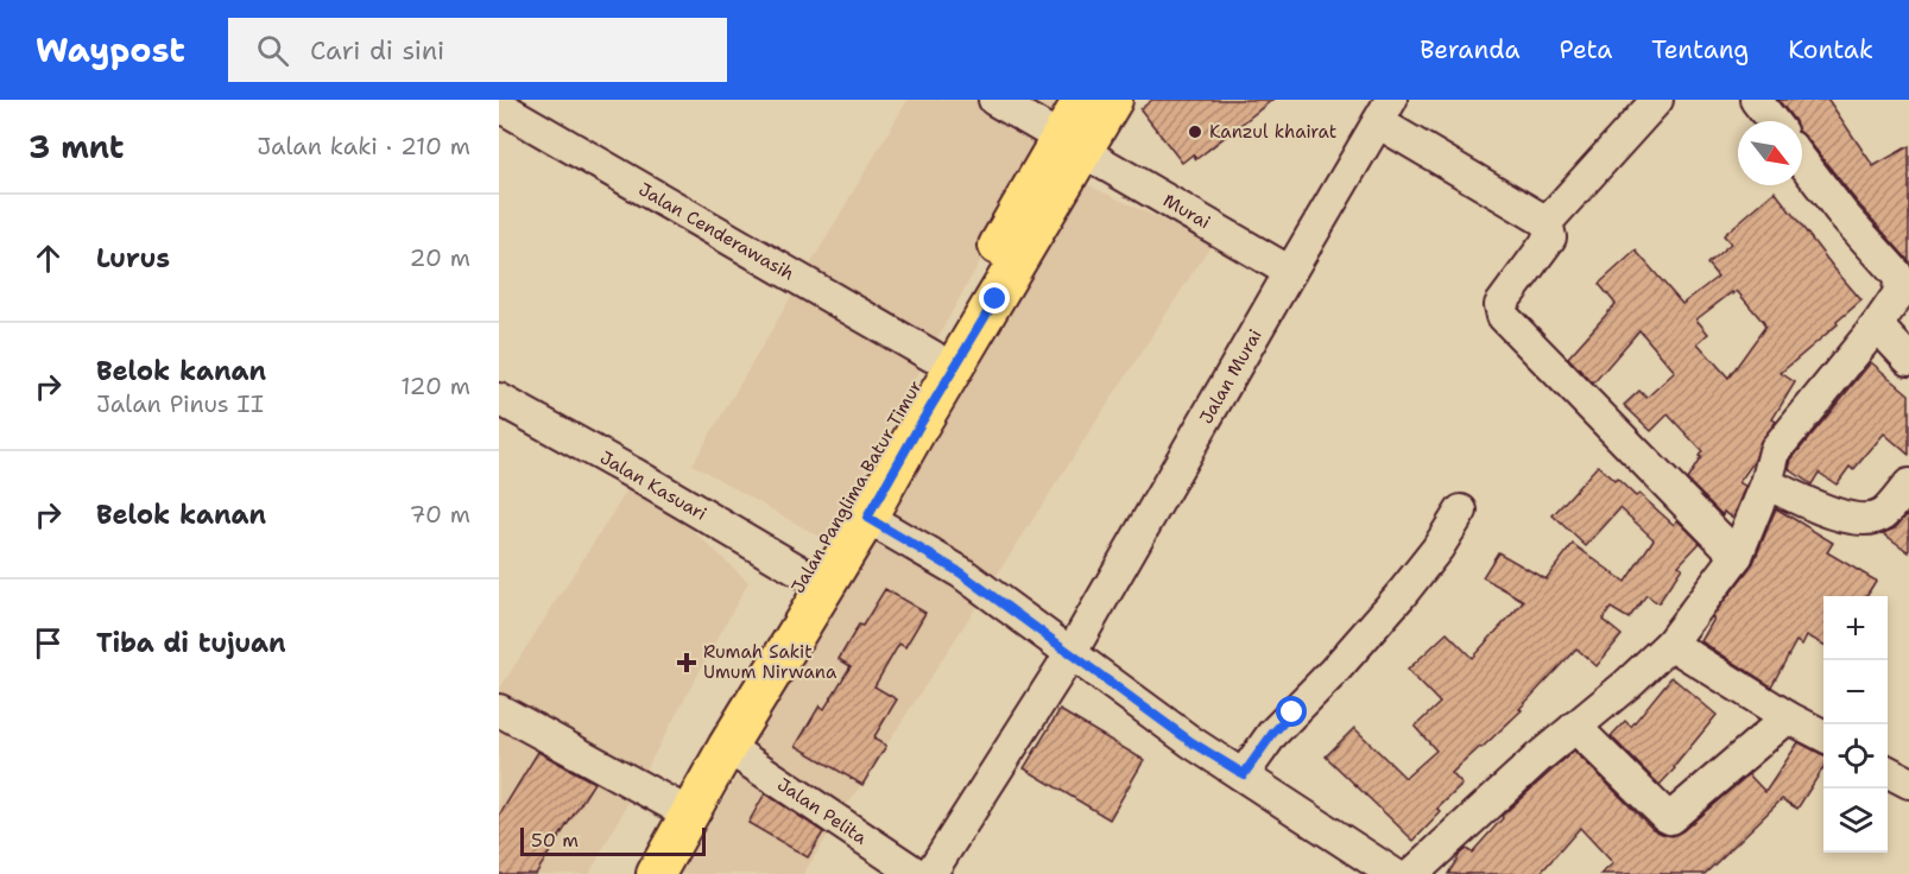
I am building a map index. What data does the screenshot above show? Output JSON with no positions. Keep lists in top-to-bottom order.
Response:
{
  "streets": {
    "main road": ["Jalan Panglima Batur Timur"],
    "street": [
      "Murai",
      "Jalan Cenderawasih",
      "Jalan Murai",
      "Jalan Kasuari",
      "Jalan Pelita"
    ]
  },
  "crossings": [
    ["Murai", "Jalan Murai"],
    ["Murai", "Jalan Panglima Batur Timur"],
    ["Jalan Cenderawasih", "Jalan Panglima Batur Timur"],
    ["Jalan Murai", "Jalan Pelita"],
    ["Jalan Kasuari", "Jalan Panglima Batur Timur"],
    ["Jalan Panglima Batur Timur", "Jalan Pelita"]
  ],
  "places": {
    "other": ["Kanzul khairat"],
    "health": ["Rumah Sakit Umum Nirwana"]
  },
  "scale_bar": "50 m",
  "north": "bottom right",
  "page": {
    "header": "Waypost",
    "search": "Cari di sini",
    "nav": [
      "Beranda",
      "Peta",
      "Tentang",
      "Kontak"
    ],
    "heading": ["3 mnt", "Jalan kaki · 210 m"],
    "list": [
      ["Lurus", "20 m"],
      ["Belok kanan", "Jalan Pinus II", "120 m"],
      ["Belok kanan", "70 m"],
      "Tiba di tujuan"
    ],
    "map_buttons": ["+", "−"],
    "scale": "50 m"
  }
}
